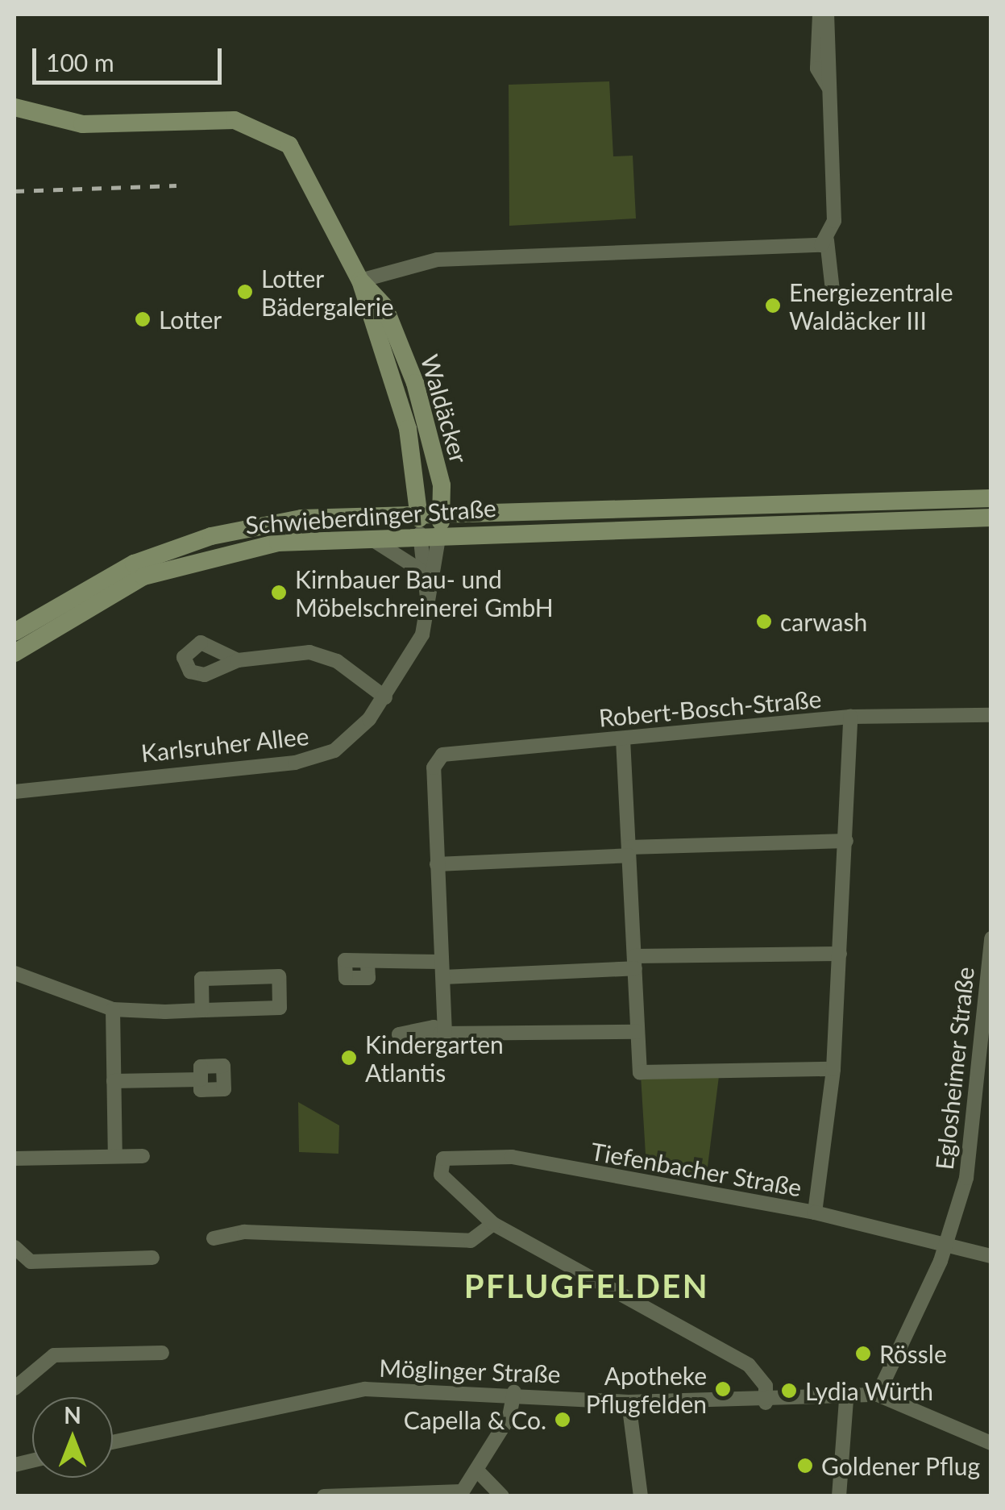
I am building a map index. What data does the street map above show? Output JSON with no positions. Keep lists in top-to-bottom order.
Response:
{
  "streets": {
    "main road": ["Waldäcker", "Schwieberdinger Straße"],
    "street": [
      "Robert-Bosch-Straße",
      "Karlsruher Allee",
      "Eglosheimer Straße",
      "Tiefenbacher Straße",
      "Möglinger Straße"
    ]
  },
  "crossings": [
    ["Waldäcker", "Schwieberdinger Straße"],
    ["Waldäcker", "Karlsruher Allee"],
    ["Eglosheimer Straße", "Tiefenbacher Straße"]
  ],
  "districts": ["PFLUGFELDEN"],
  "places": [
    "Lotter Bädergalerie",
    "Energiezentrale Waldäcker III",
    "Lotter",
    "Kirnbauer Bau- und Möbelschreinerei GmbH",
    "carwash",
    "Kindergarten Atlantis",
    "Rössle",
    "Apotheke Pflugfelden",
    "Lydia Würth",
    "Capella & Co.",
    "Goldener Pflug"
  ],
  "scale_bar": "100 m",
  "north": "top"
}
